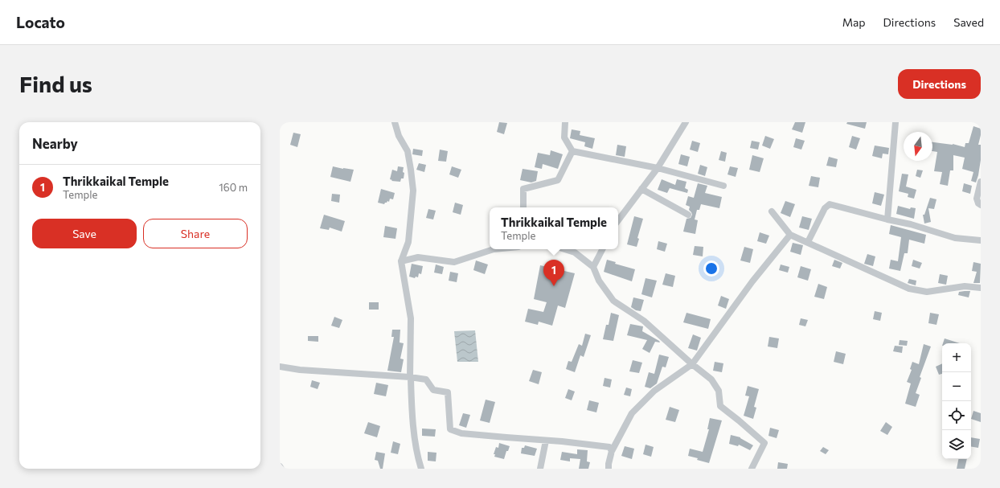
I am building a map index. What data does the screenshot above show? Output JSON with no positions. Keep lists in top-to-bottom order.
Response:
{
  "north": "bottom",
  "page": {
    "header": "Locato",
    "nav": ["Map", "Directions", "Saved"],
    "buttons": [
      "Directions",
      ["Save", "Share"]
    ],
    "title": "Find us",
    "heading": "Nearby",
    "list": [
      {
        "mark": "1",
        "name": "Thrikkaikal Temple",
        "note": "Temple",
        "value": "160 m"
      }
    ],
    "popup": ["Thrikkaikal Temple", "Temple"],
    "pins": "1",
    "map_buttons": ["+", "−"]
  }
}
